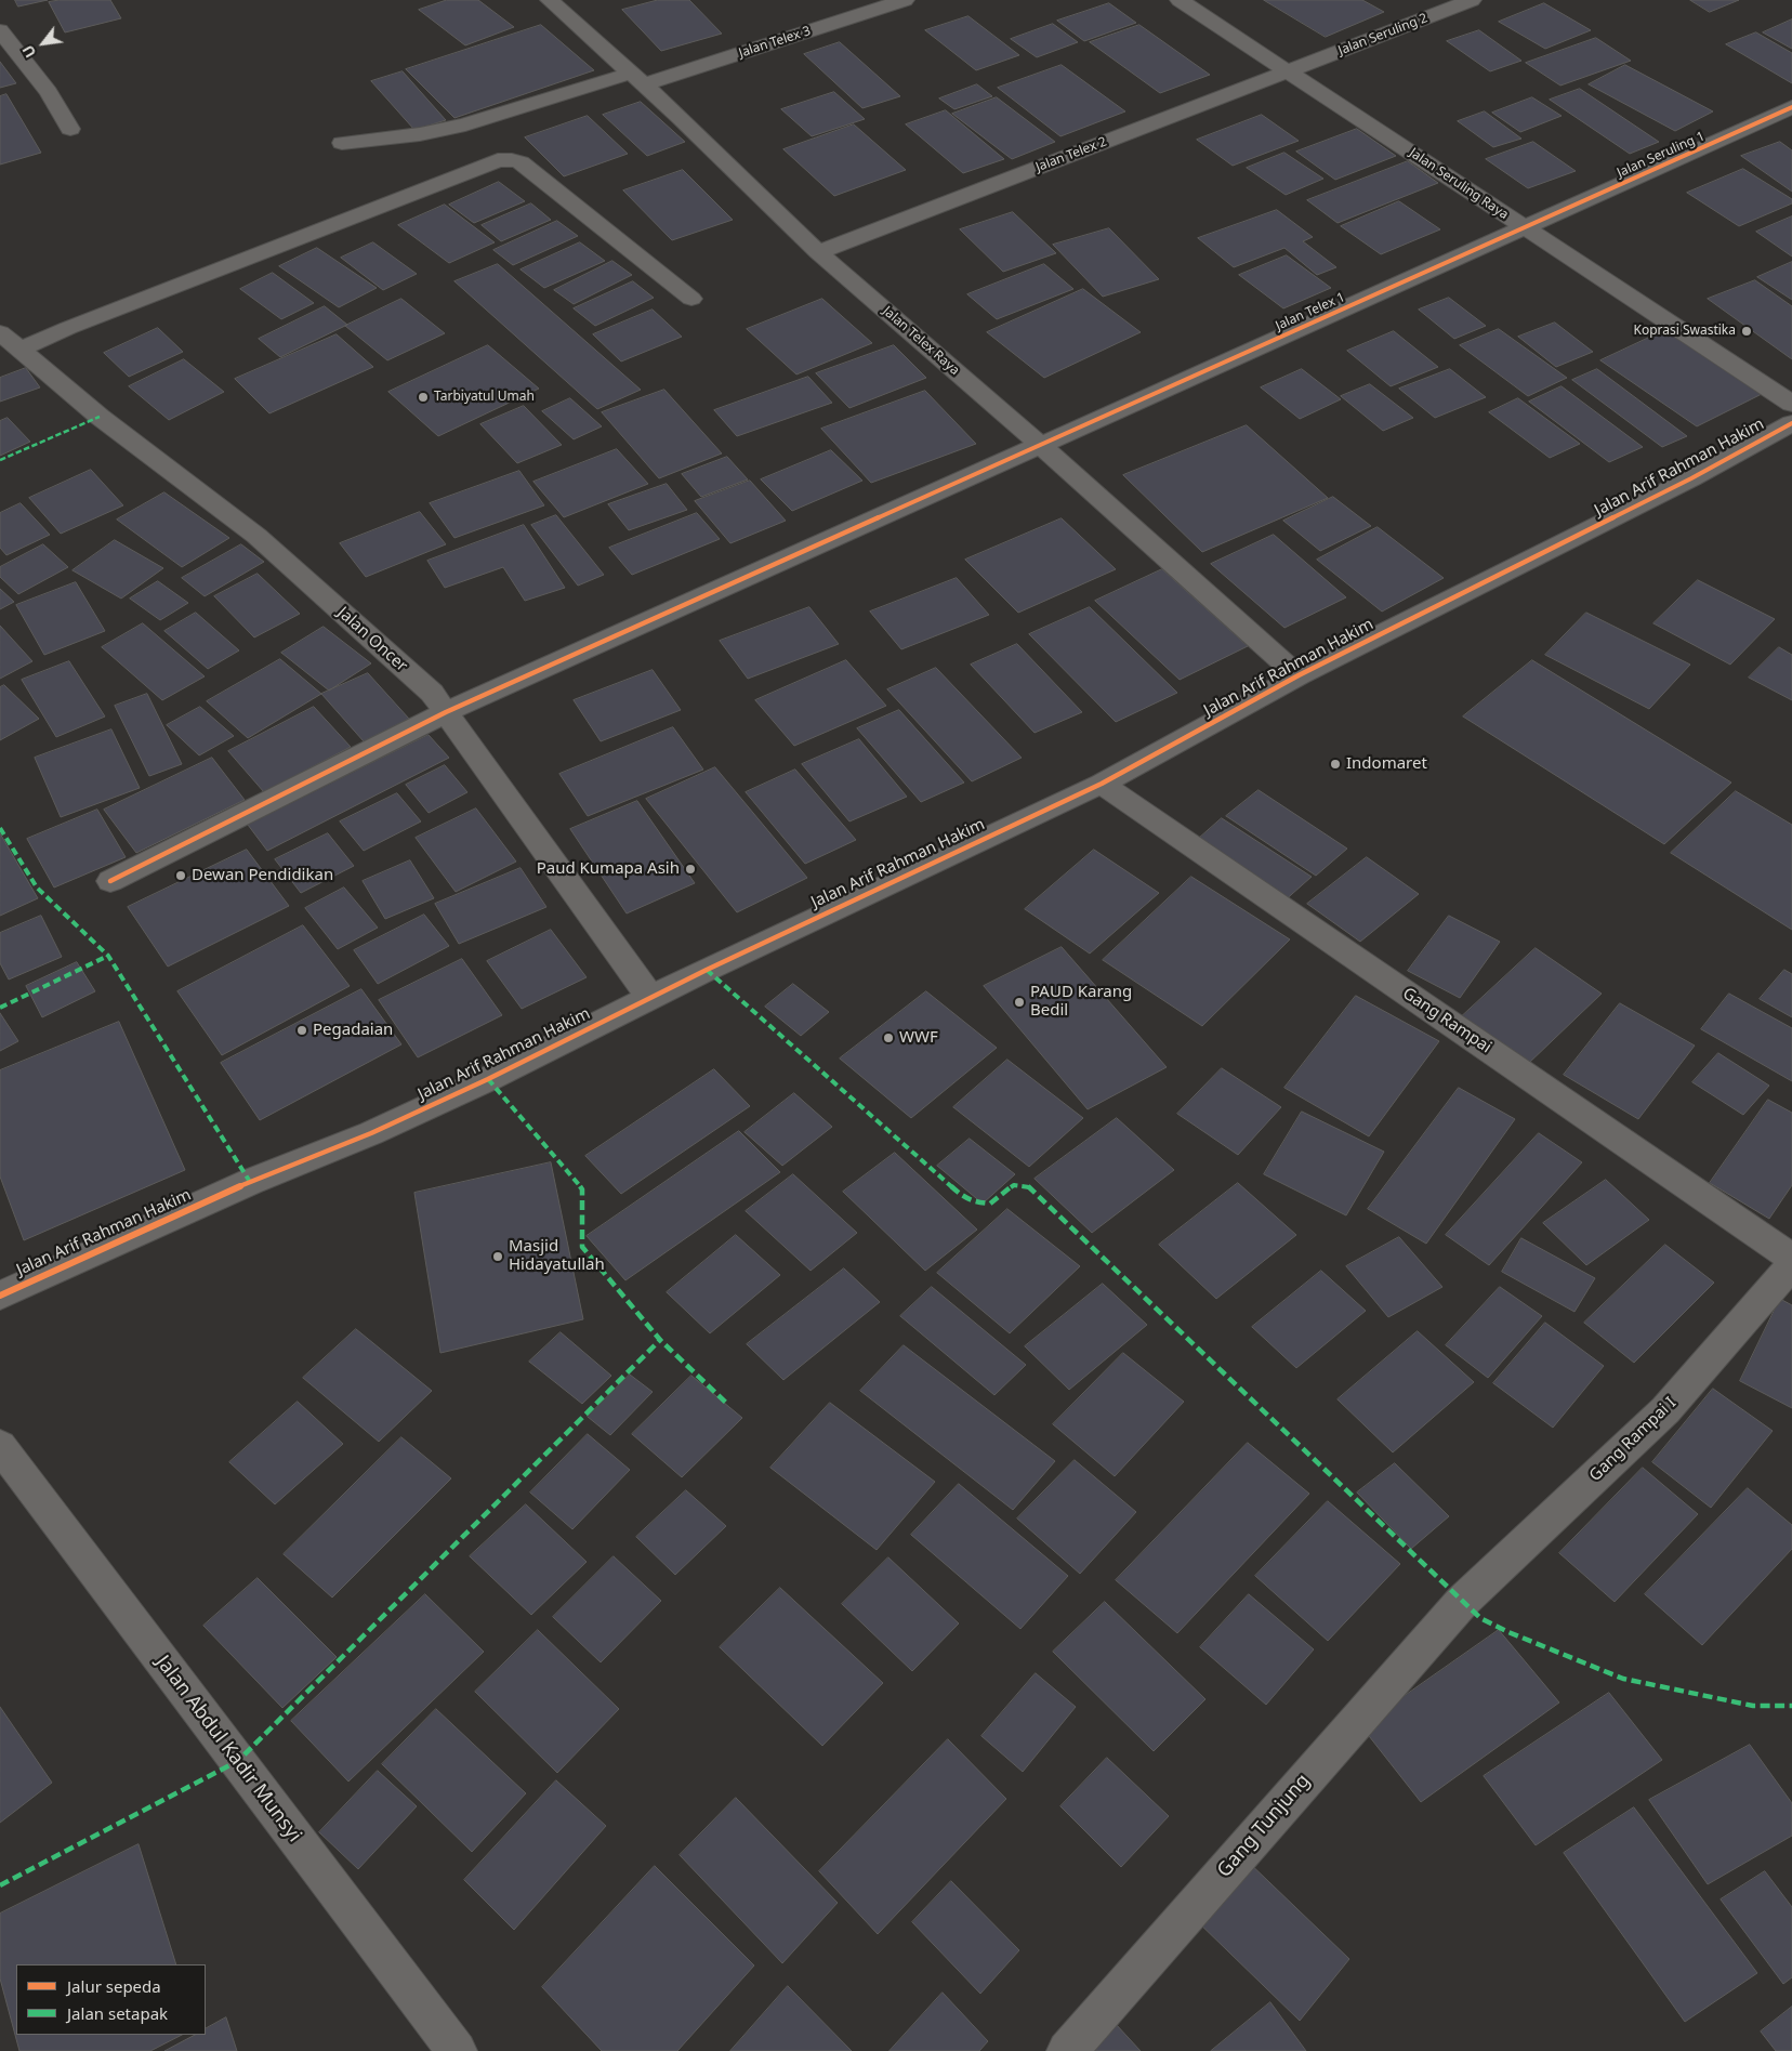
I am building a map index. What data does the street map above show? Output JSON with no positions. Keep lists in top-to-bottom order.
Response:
{
  "streets": {
    "street": [
      "Jalan Seruling 2",
      "Jalan Telex 3",
      "Jalan Telex 2",
      "Jalan Seruling 1",
      "Jalan Seruling Raya",
      "Jalan Telex 1",
      "Jalan Telex Raya",
      "Jalan Arif Rahman Hakim",
      "Jalan Oncer",
      "Gang Rampai",
      "Gang Rampai I",
      "Jalan Abdul Kadir Munsyi",
      "Gang Tunjung"
    ]
  },
  "crossings": [
    ["Jalan Seruling 2", "Jalan Telex 2"],
    ["Jalan Telex 3", "Jalan Telex Raya"],
    ["Jalan Telex 2", "Jalan Seruling Raya"],
    ["Jalan Telex 2", "Jalan Telex Raya"],
    ["Jalan Seruling 1", "Jalan Seruling Raya"],
    ["Jalan Seruling 1", "Jalan Telex 1"],
    ["Jalan Seruling Raya", "Jalan Telex 1"],
    ["Jalan Telex 1", "Jalan Telex Raya"],
    ["Jalan Telex 1", "Jalan Oncer"],
    ["Jalan Telex Raya", "Jalan Arif Rahman Hakim"],
    ["Jalan Arif Rahman Hakim", "Jalan Oncer"],
    ["Jalan Arif Rahman Hakim", "Gang Rampai"],
    ["Gang Rampai I", "Gang Tunjung"]
  ],
  "places": [
    "Koprasi Swastika",
    "Tarbiyatul Umah",
    "Indomaret",
    "Paud Kumapa Asih",
    "Dewan Pendidikan",
    "PAUD Karang Bedil",
    "Pegadaian",
    "WWF",
    "Masjid Hidayatullah"
  ],
  "legend": ["Jalur sepeda", "Jalan setapak"],
  "north": "bottom left"
}
